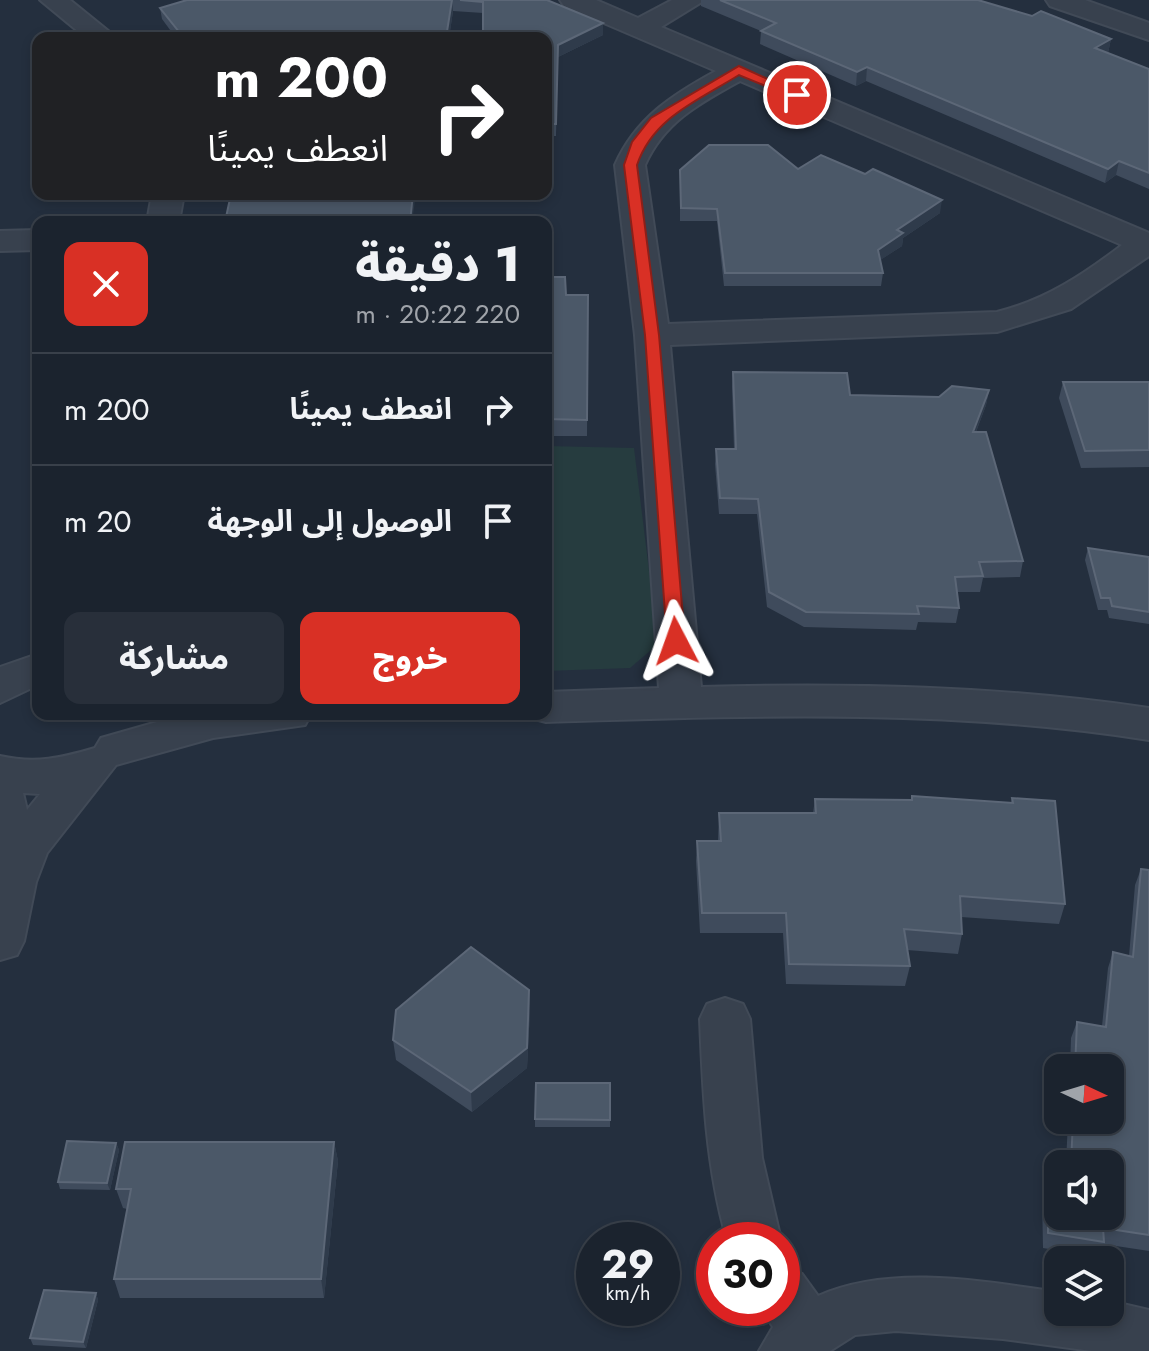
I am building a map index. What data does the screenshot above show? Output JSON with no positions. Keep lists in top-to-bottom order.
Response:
{
  "north": "right",
  "page": {
    "turn": ["200 m", "انعطف يمينًا"],
    "heading": ["1 دقيقة", "220 m · 20:22"],
    "list": [
      {
        "name": "انعطف يمينًا",
        "value": "200 m"
      },
      {
        "name": "الوصول إلى الوجهة",
        "value": "20 m"
      }
    ],
    "buttons": ["خروج", "مشاركة"],
    "speed": "29 km/h",
    "limit": "30"
  }
}
